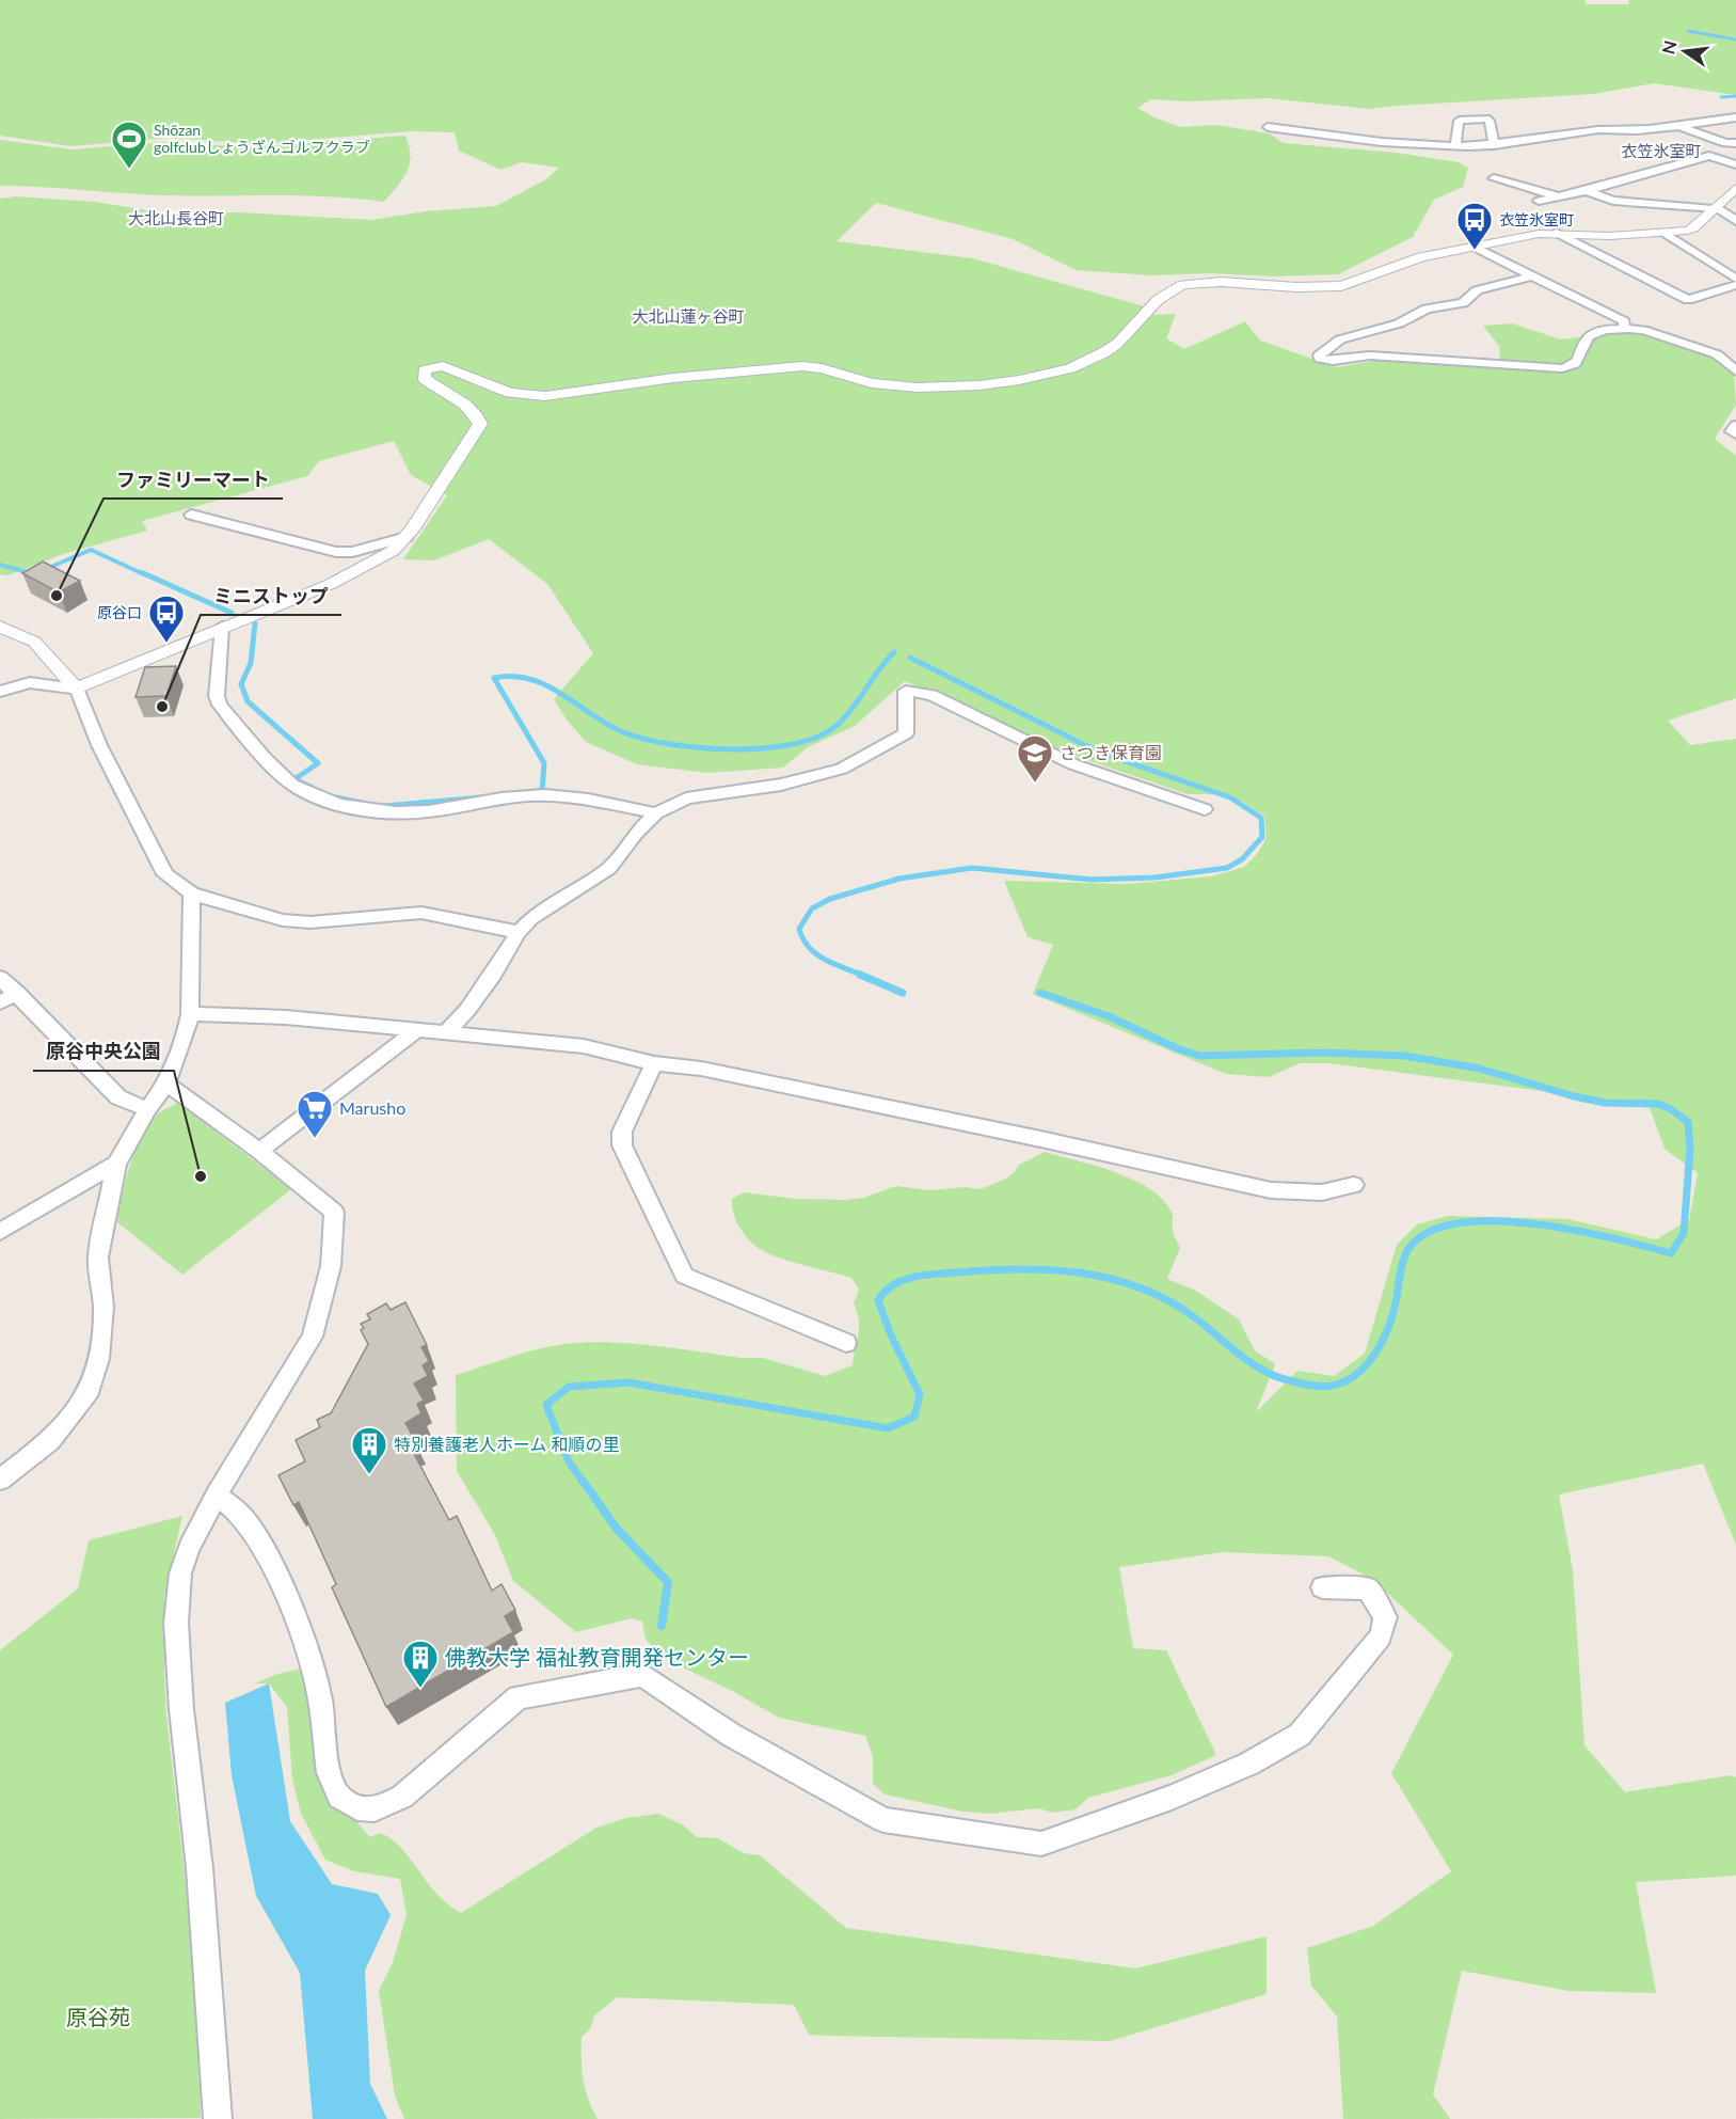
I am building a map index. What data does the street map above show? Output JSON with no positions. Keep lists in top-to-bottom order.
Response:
{
  "districts": ["衣笠氷室町", "大北山長谷町", "大北山蓮ヶ谷町"],
  "parks": ["原谷苑"],
  "places": {
    "sports": ["Shõzan golfclubしょうざんゴルフクラブ"],
    "bus stop": ["衣笠氷室町", "原谷口"],
    "other": ["ファミリーマート", "ミニストップ", "原谷中央公園"],
    "school or university": ["さつき保育園"],
    "supermarket": ["Marusho"],
    "building": ["特別養護老人ホーム 和順の里", "佛教大学 福祉教育開発センター"]
  },
  "north": "left"
}
